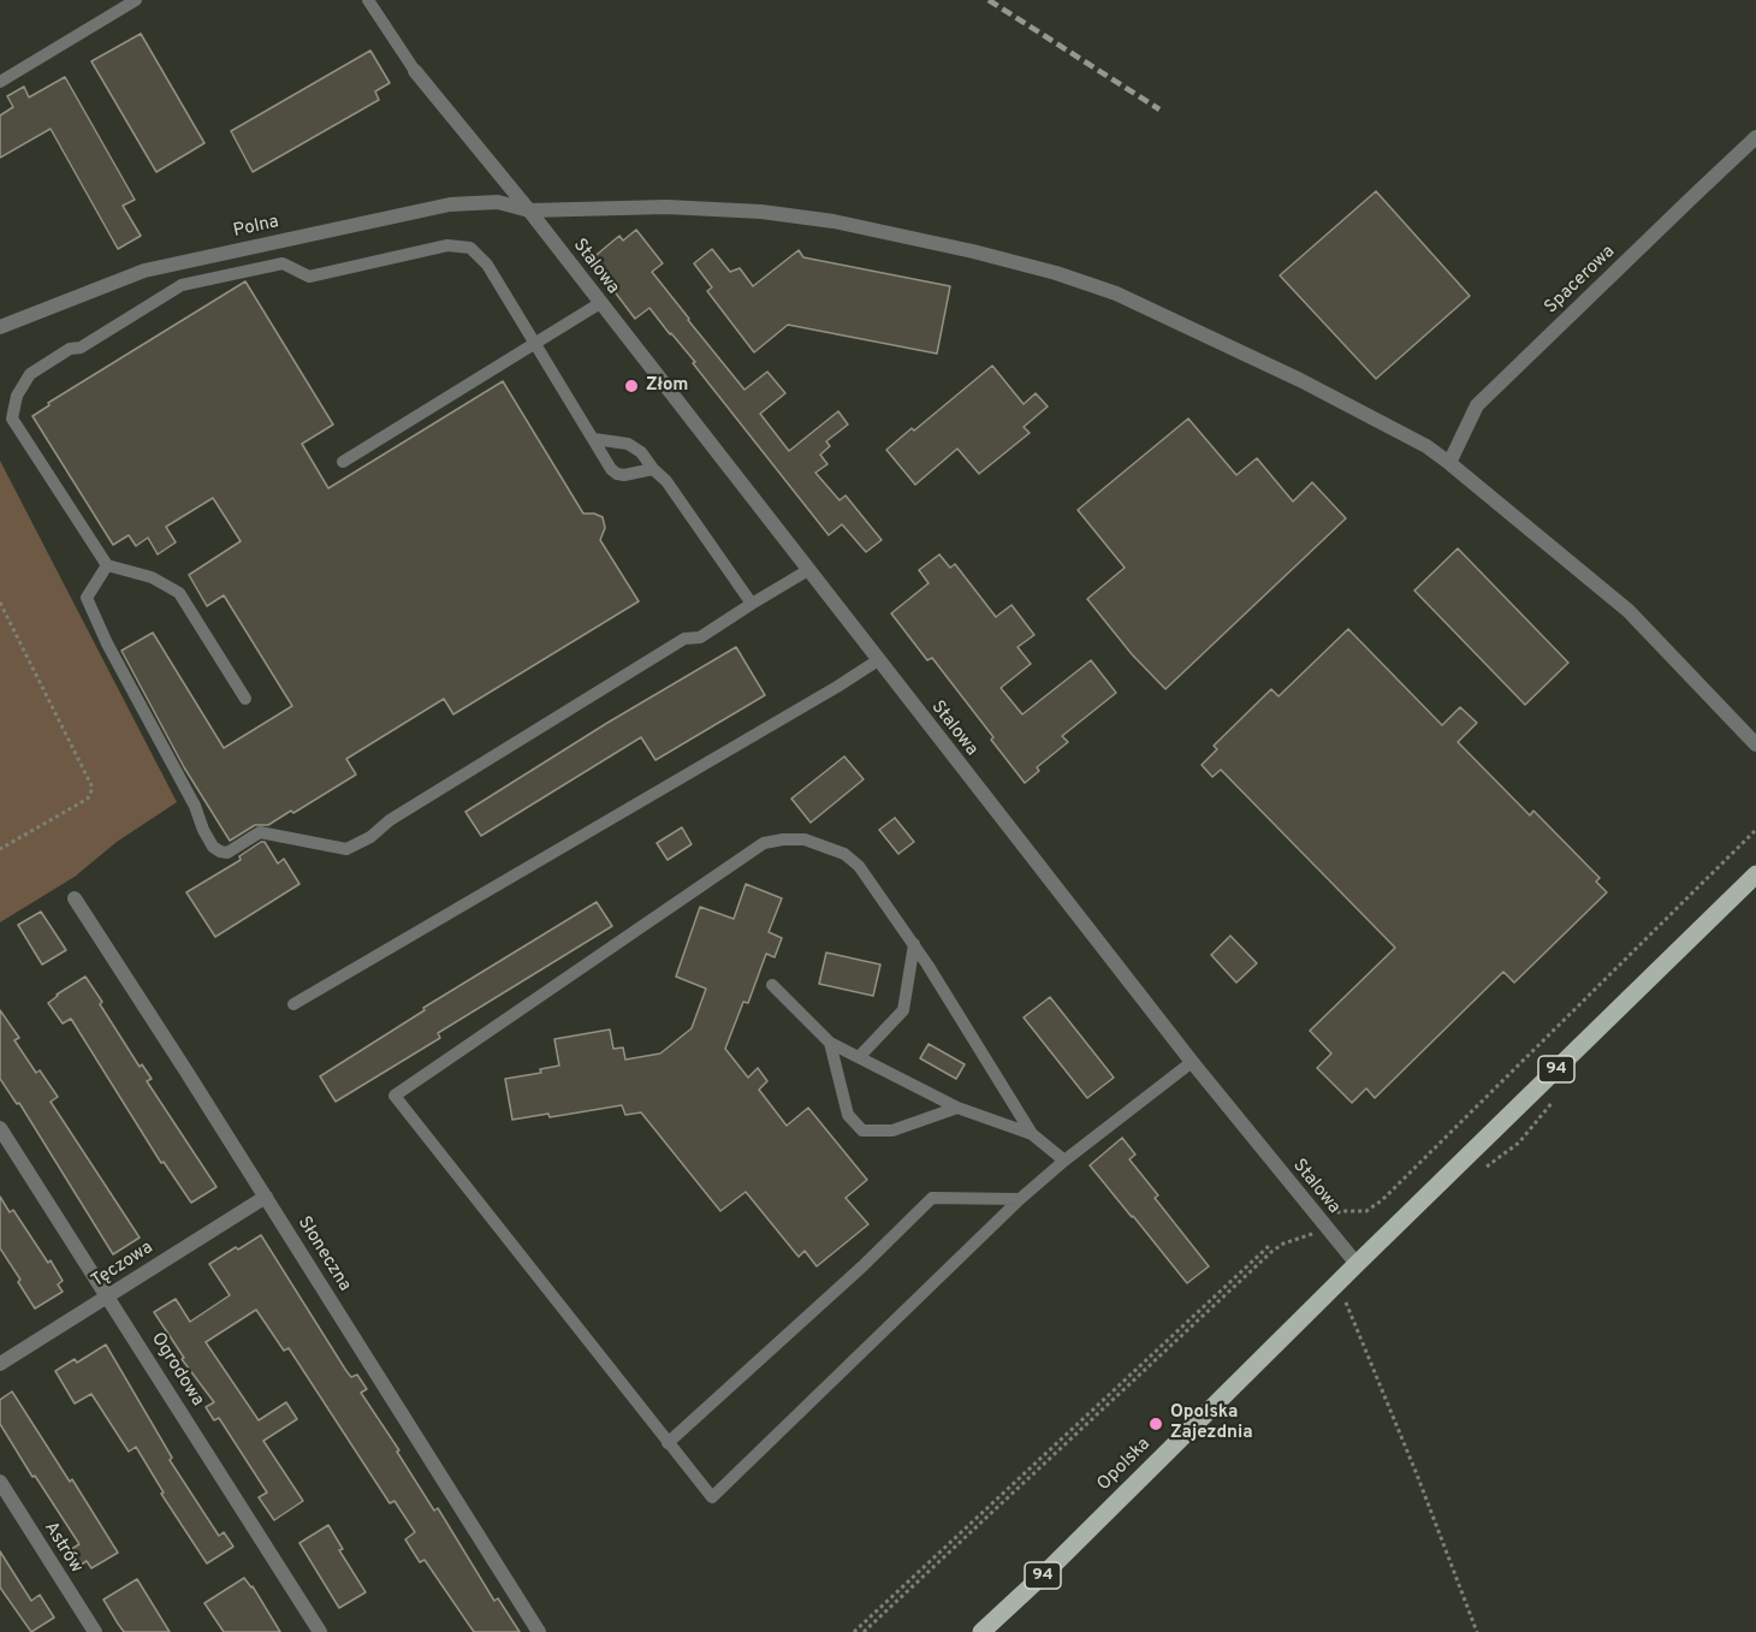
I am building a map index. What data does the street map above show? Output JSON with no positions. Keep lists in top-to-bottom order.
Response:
{
  "streets": {
    "main road": ["94", "Opolska"],
    "street": [
      "Polna",
      "Stalowa",
      "Spacerowa",
      "Słoneczna",
      "Tęczowa",
      "Ogrodowa",
      "Astrów"
    ]
  },
  "crossings": [
    ["Polna", "Stalowa"],
    ["Polna", "Spacerowa"],
    ["Stalowa", "94"],
    ["Stalowa", "Opolska"],
    ["94", "Opolska"],
    ["Słoneczna", "Tęczowa"],
    ["Tęczowa", "Ogrodowa"]
  ],
  "places": ["Złom", "Opolska Zajezdnia"]
}
